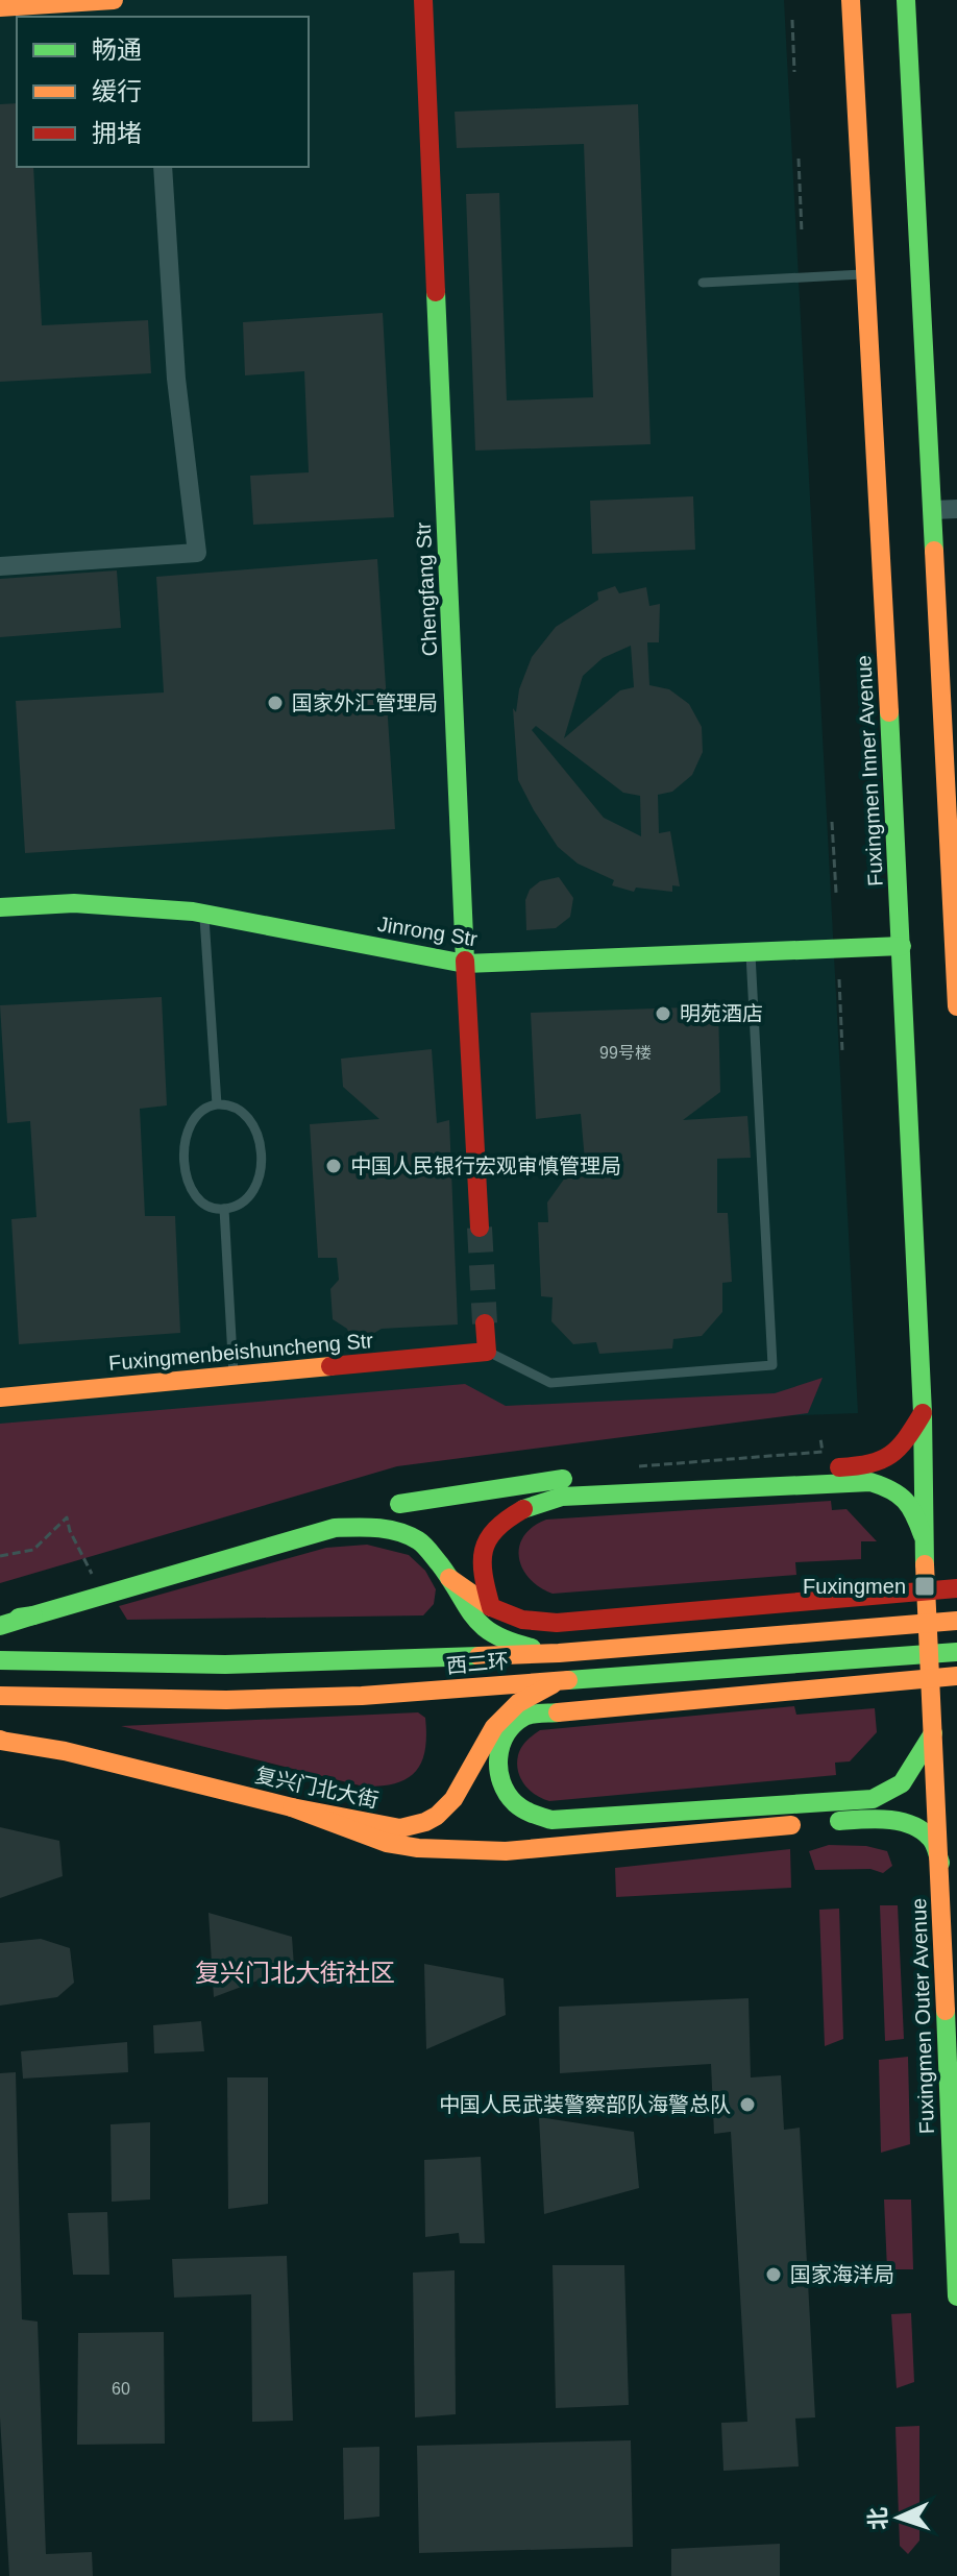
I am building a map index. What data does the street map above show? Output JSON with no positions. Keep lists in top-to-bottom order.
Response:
{
  "streets": {
    "main road": [
      "Chengfang Str",
      "Fuxingmen Inner Avenue",
      "Jinrong Str",
      "Fuxingmenbeishuncheng Str",
      "西二环",
      "复兴门北大街",
      "Fuxingmen Outer Avenue"
    ]
  },
  "crossings": [
    ["Chengfang Str", "Jinrong Str"],
    ["Fuxingmen Inner Avenue", "Jinrong Str"],
    ["Fuxingmen Inner Avenue", "Fuxingmen Outer Avenue"],
    ["西二环", "复兴门北大街"]
  ],
  "districts": ["复兴门北大街社区"],
  "places": {
    "other": [
      "国家外汇管理局",
      "明苑酒店",
      "中国人民银行宏观审慎管理局",
      "中国人民武装警察部队海警总队",
      "国家海洋局"
    ],
    "transit": ["Fuxingmen"]
  },
  "house_numbers": ["99号楼", "60"],
  "legend": ["畅通", "缓行", "拥堵"],
  "north": "left"
}
